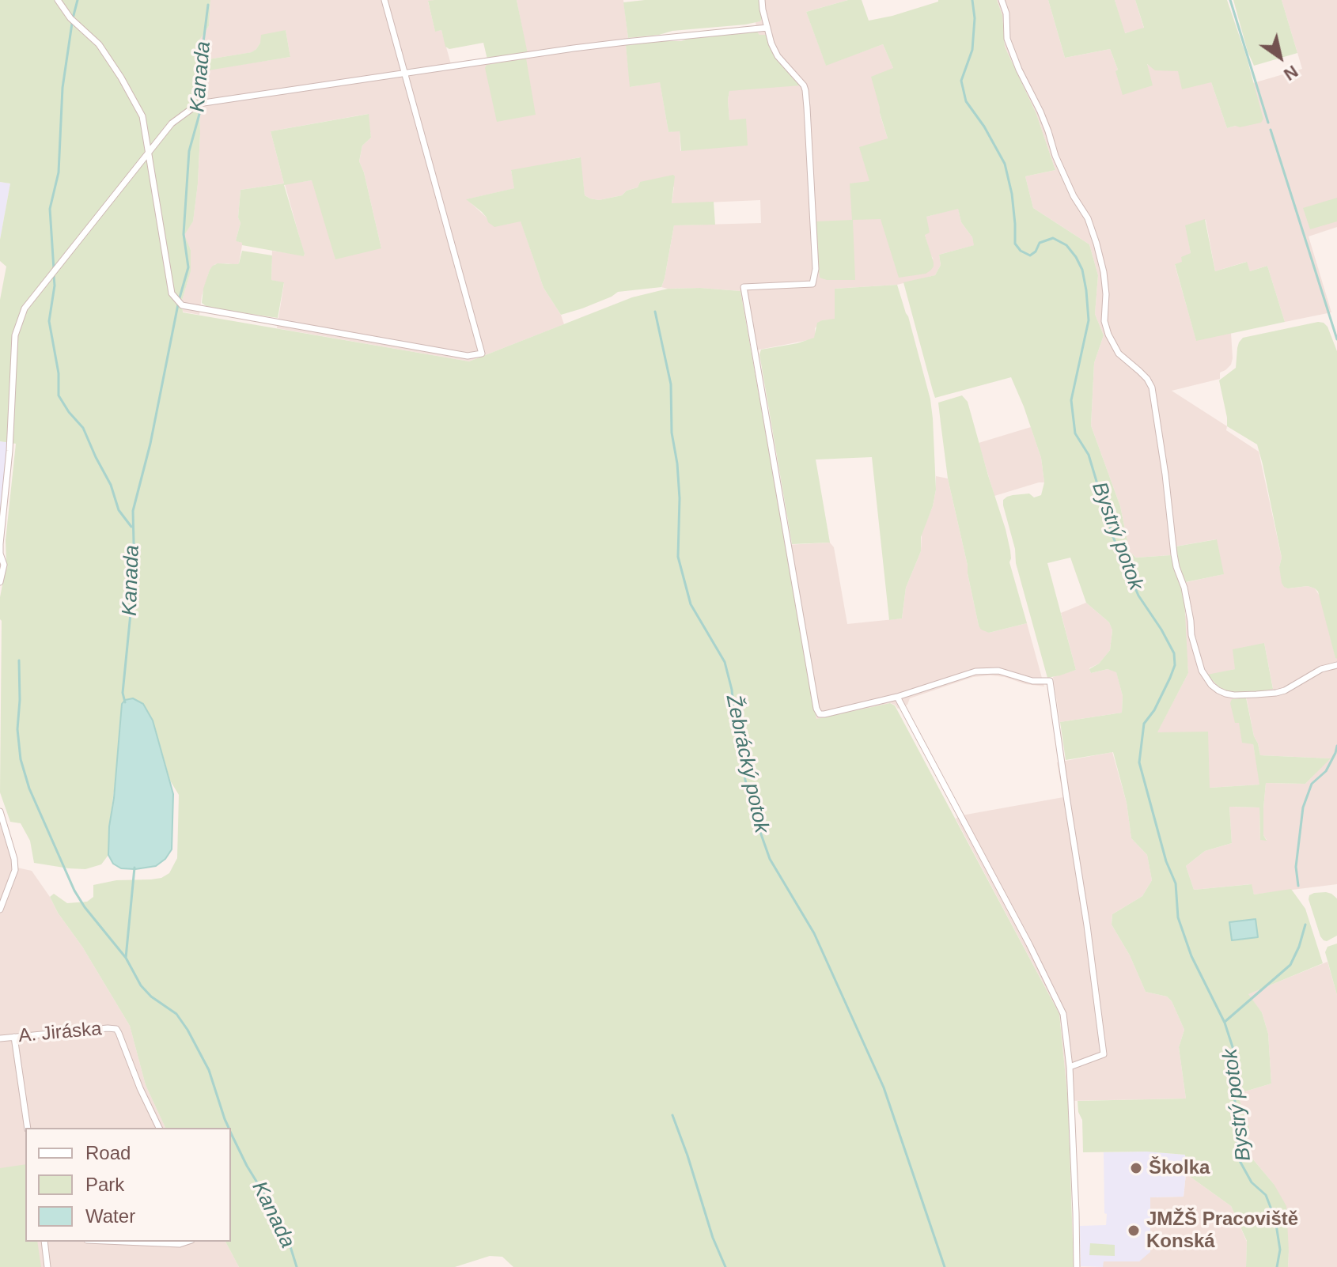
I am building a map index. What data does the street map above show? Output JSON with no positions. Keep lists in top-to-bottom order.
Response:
{
  "streets": {
    "street": ["A. Jiráska"]
  },
  "water": ["Kanada", "Bystrý potok", "Žebrácký potok"],
  "places": ["Školka", "JMŽŠ Pracoviště Konská"],
  "legend": ["Road", "Park", "Water"],
  "north": "bottom right"
}
